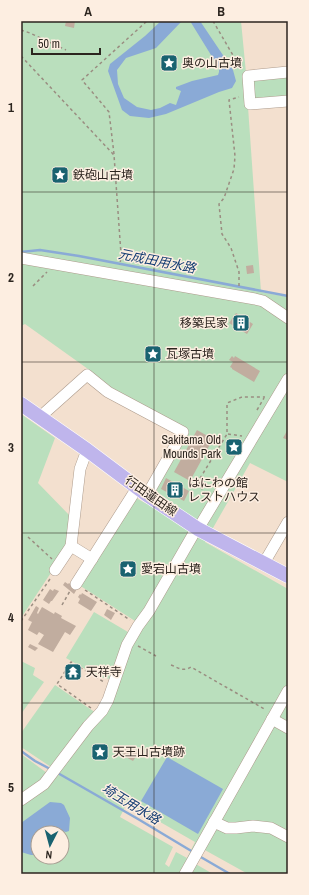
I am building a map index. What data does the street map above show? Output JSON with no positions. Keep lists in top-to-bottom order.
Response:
{
  "streets": {
    "main road": ["行田蓮田線"]
  },
  "water": ["元成田用水路", "埼玉用水路"],
  "places": {
    "place": [
      "奥の山古墳",
      "鉄砲山古墳",
      "瓦塚古墳",
      "Sakitama Old Mounds Park",
      "愛宕山古墳",
      "天王山古墳跡"
    ],
    "building": ["移築民家", "はにわの館 レストハウス"],
    "temple": ["天祥寺"]
  },
  "scale_bar": "50 m",
  "north": "bottom",
  "grid": {
    "columns": ["A", "B"],
    "rows": [
      "1",
      "2",
      "3",
      "4",
      "5"
    ]
  }
}
